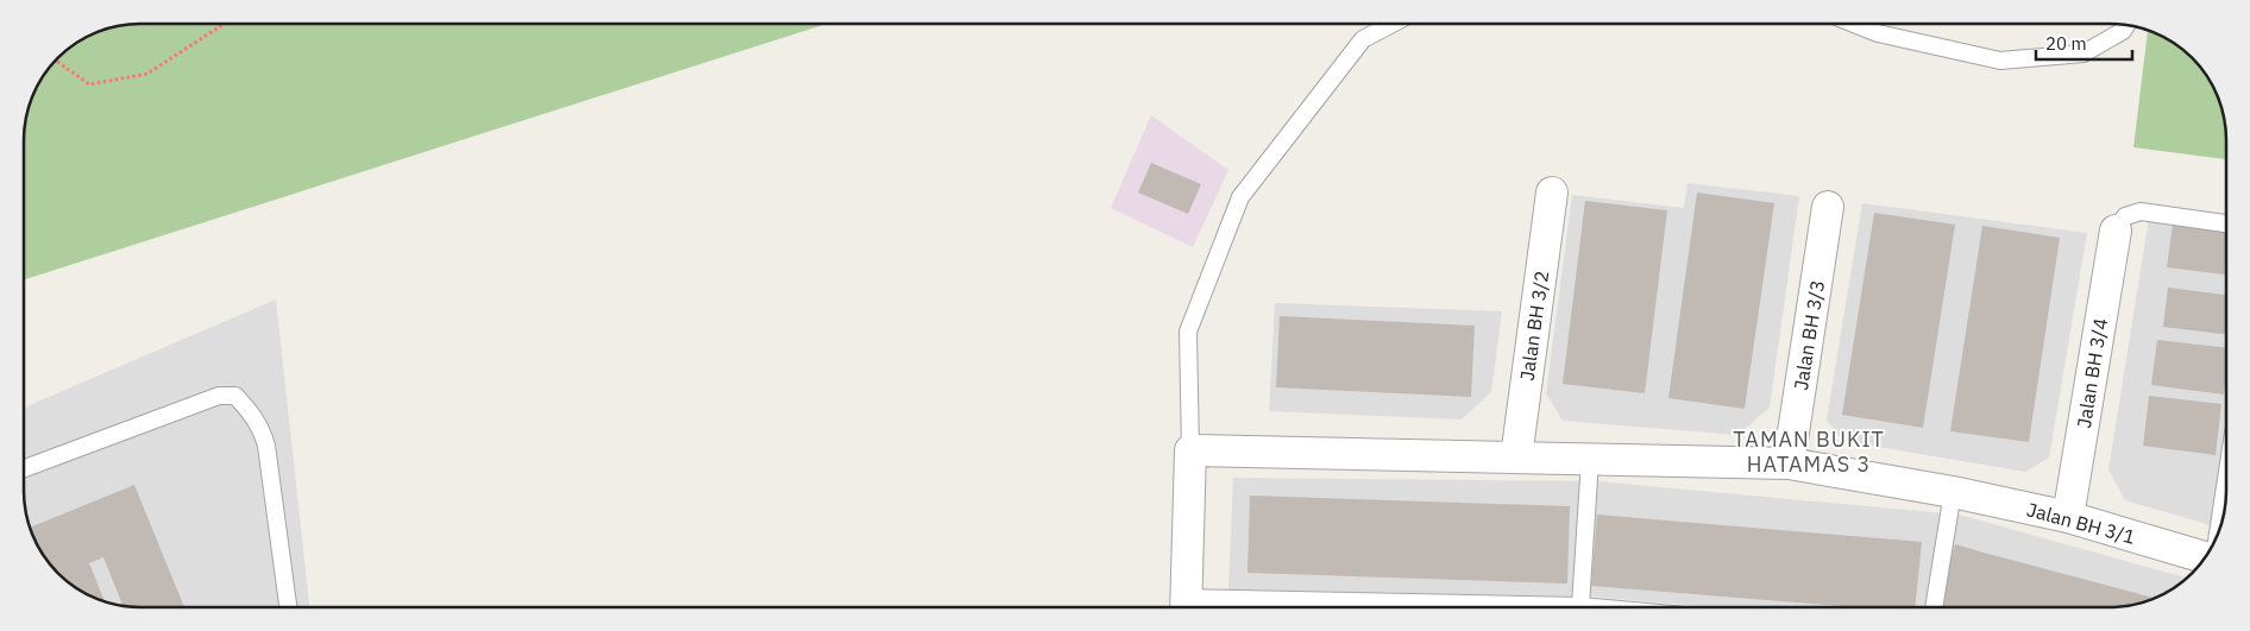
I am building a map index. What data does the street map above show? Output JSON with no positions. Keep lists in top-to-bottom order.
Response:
{
  "streets": {
    "street": [
      "Jalan BH 3/2",
      "Jalan BH 3/3",
      "Jalan BH 3/4",
      "Jalan BH 3/1"
    ]
  },
  "crossings": [
    ["Jalan BH 3/2", "Jalan BH 3/1"],
    ["Jalan BH 3/3", "Jalan BH 3/1"],
    ["Jalan BH 3/4", "Jalan BH 3/1"]
  ],
  "districts": ["TAMAN BUKIT HATAMAS 3"],
  "scale_bar": "20 m"
}
